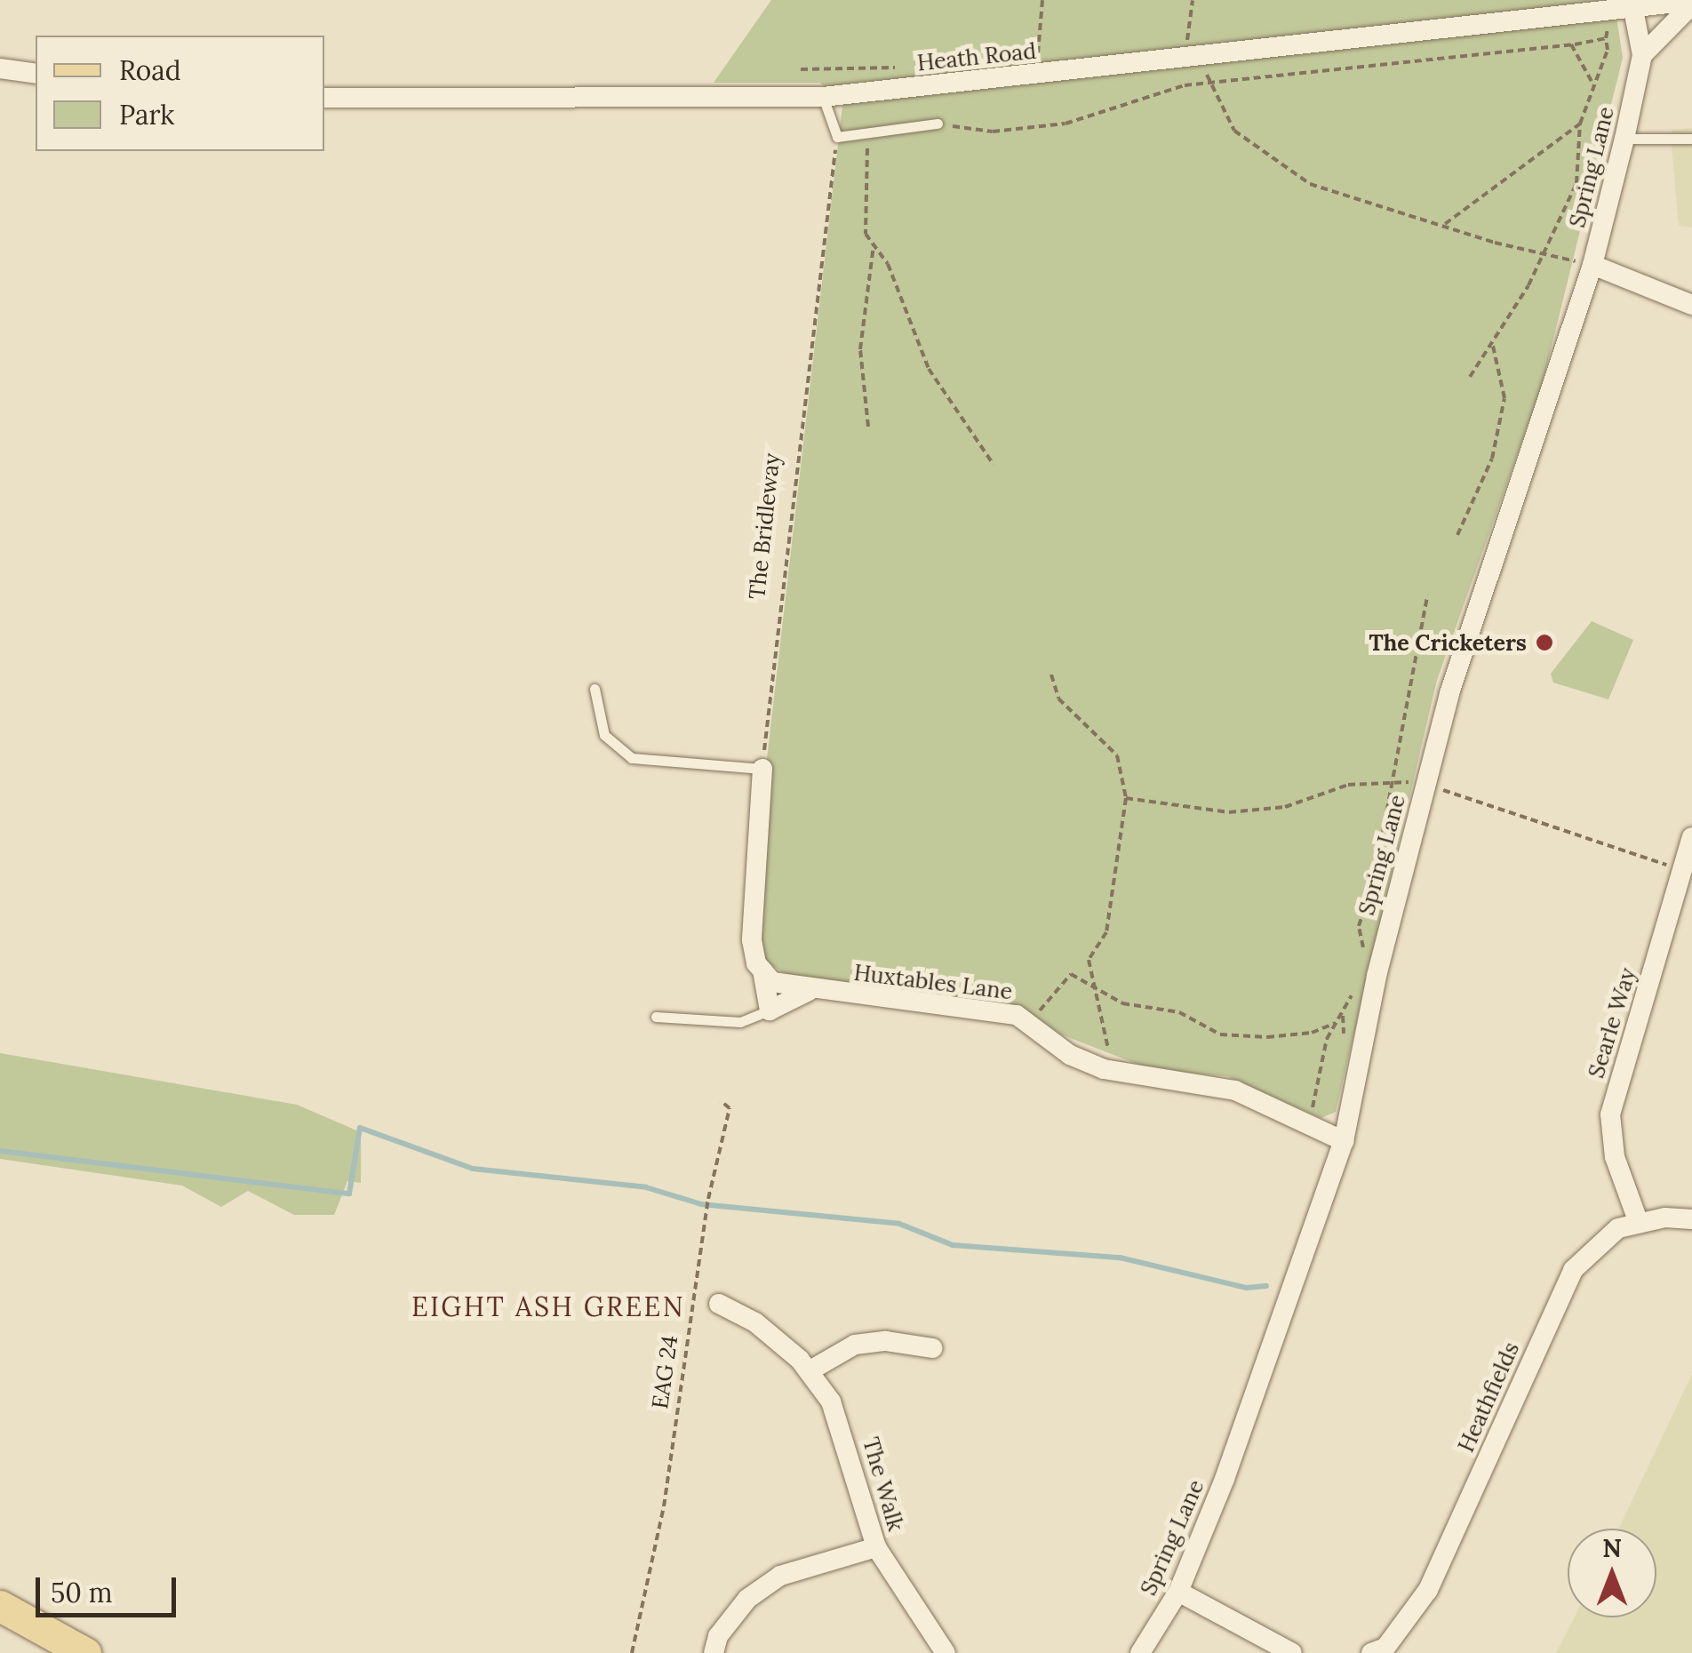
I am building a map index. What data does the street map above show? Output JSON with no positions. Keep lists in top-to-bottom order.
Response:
{
  "streets": {
    "street": [
      "Heath Road",
      "Spring Lane",
      "Huxtables Lane",
      "Searle Way",
      "Heathfields",
      "The Walk"
    ],
    "path": ["The Bridleway", "EAG 24"]
  },
  "crossings": [
    ["Heath Road", "Spring Lane"],
    ["Spring Lane", "Huxtables Lane"],
    ["Searle Way", "Heathfields"]
  ],
  "districts": ["EIGHT ASH GREEN"],
  "places": ["The Cricketers"],
  "legend": ["Road", "Park"],
  "scale_bar": "50 m",
  "north": "top"
}
